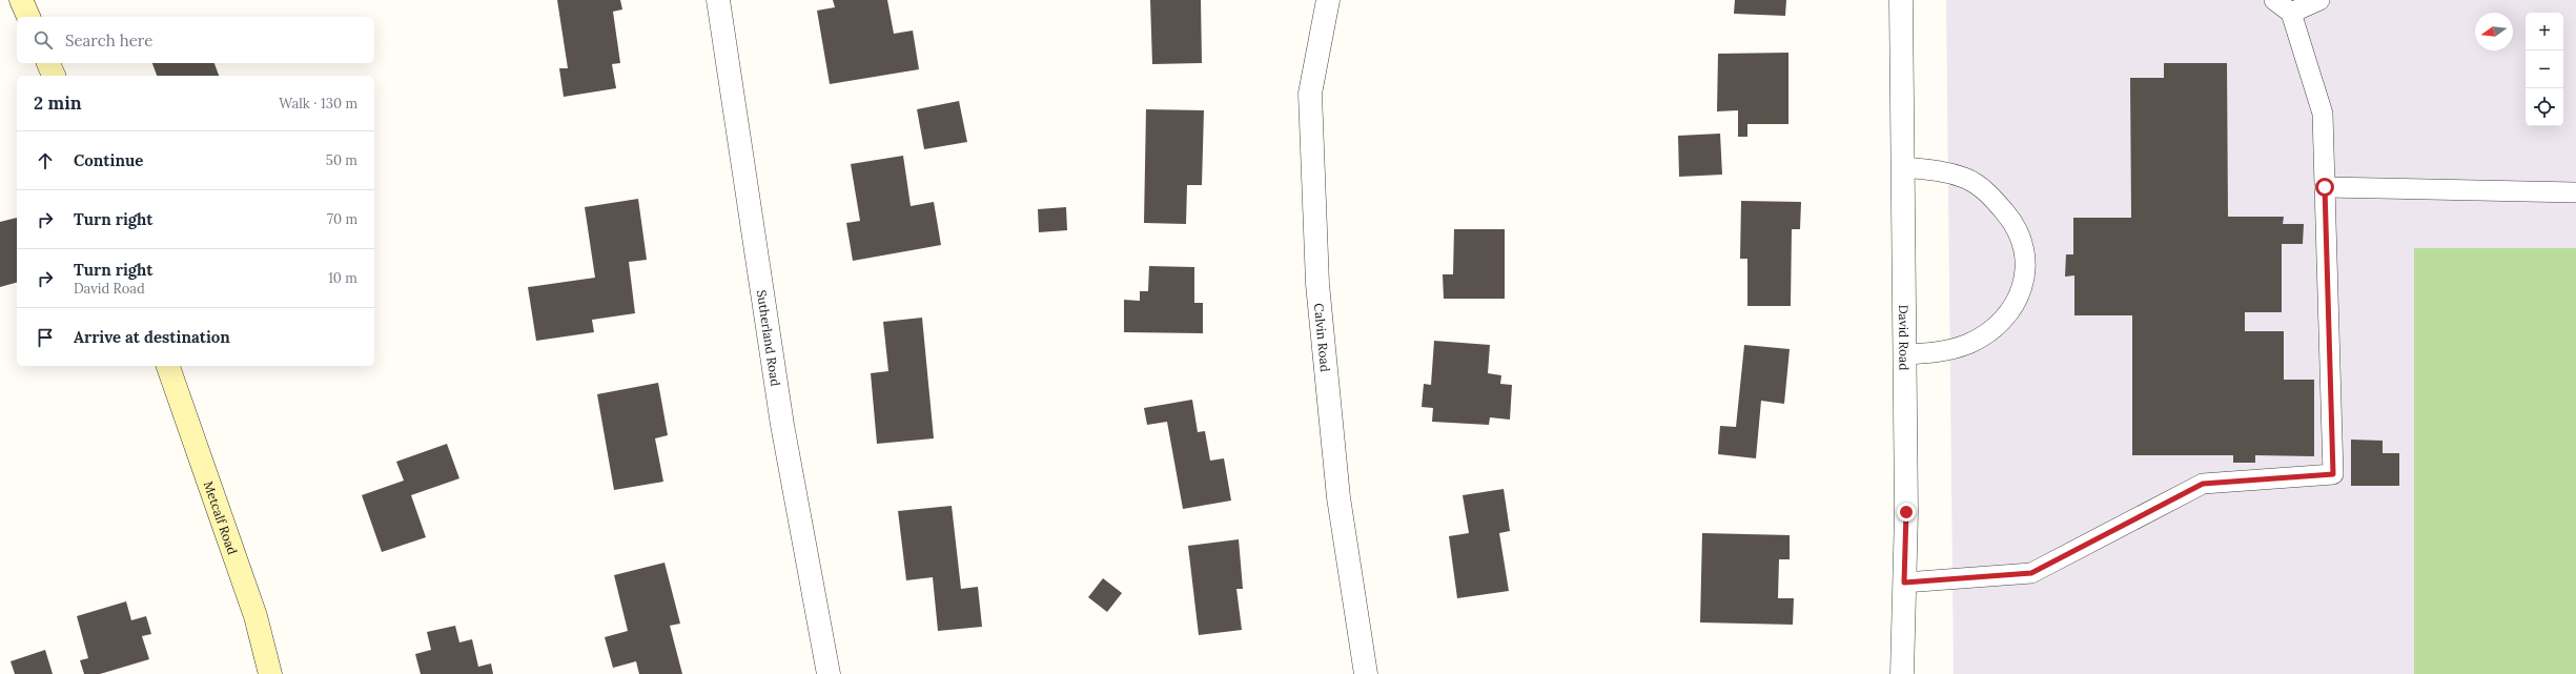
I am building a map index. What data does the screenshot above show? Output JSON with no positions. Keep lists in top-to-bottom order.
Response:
{
  "streets": {
    "street": [
      "Sutherland Road",
      "Calvin Road",
      "David Road",
      "Metcalf Road"
    ]
  },
  "north": "left",
  "page": {
    "map_buttons": ["+", "−"],
    "search": "Search here",
    "heading": ["2 min", "Walk · 130 m"],
    "list": [
      ["Continue", "50 m"],
      ["Turn right", "70 m"],
      ["Turn right", "David Road", "10 m"],
      "Arrive at destination"
    ]
  }
}
